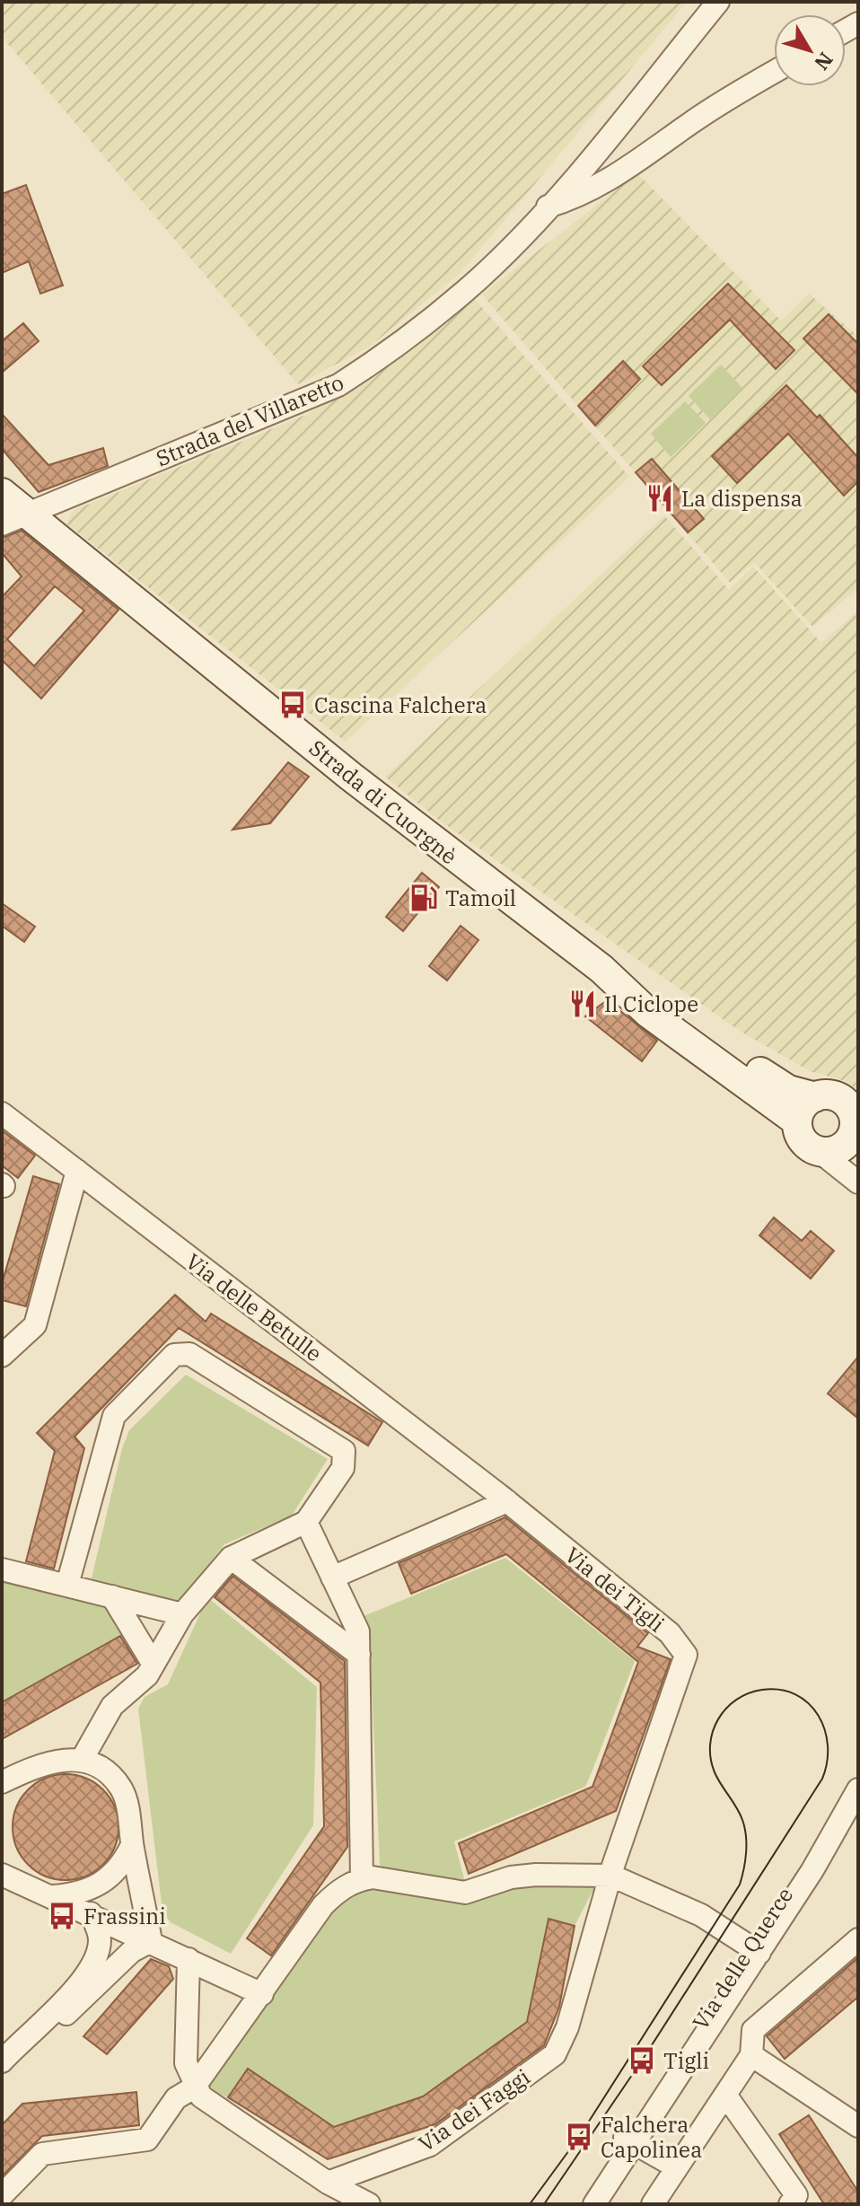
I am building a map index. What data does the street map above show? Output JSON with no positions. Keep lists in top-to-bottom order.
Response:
{
  "streets": {
    "main road": ["Strada di Cuorgnè"],
    "street": [
      "Strada del Villaretto",
      "Via delle Betulle",
      "Via dei Tigli",
      "Via delle Querce",
      "Via dei Faggi"
    ]
  },
  "crossings": [
    ["Strada del Villaretto", "Strada di Cuorgnè"],
    ["Via delle Betulle", "Via dei Tigli"],
    ["Via dei Tigli", "Via dei Faggi"]
  ],
  "places": {
    "restaurant": ["La dispensa", "Il Ciclope"],
    "bus stop": [
      "Cascina Falchera",
      "Frassini",
      "Tigli",
      "Falchera Capolinea"
    ],
    "fuel station": ["Tamoil"]
  },
  "north": "bottom right"
}
